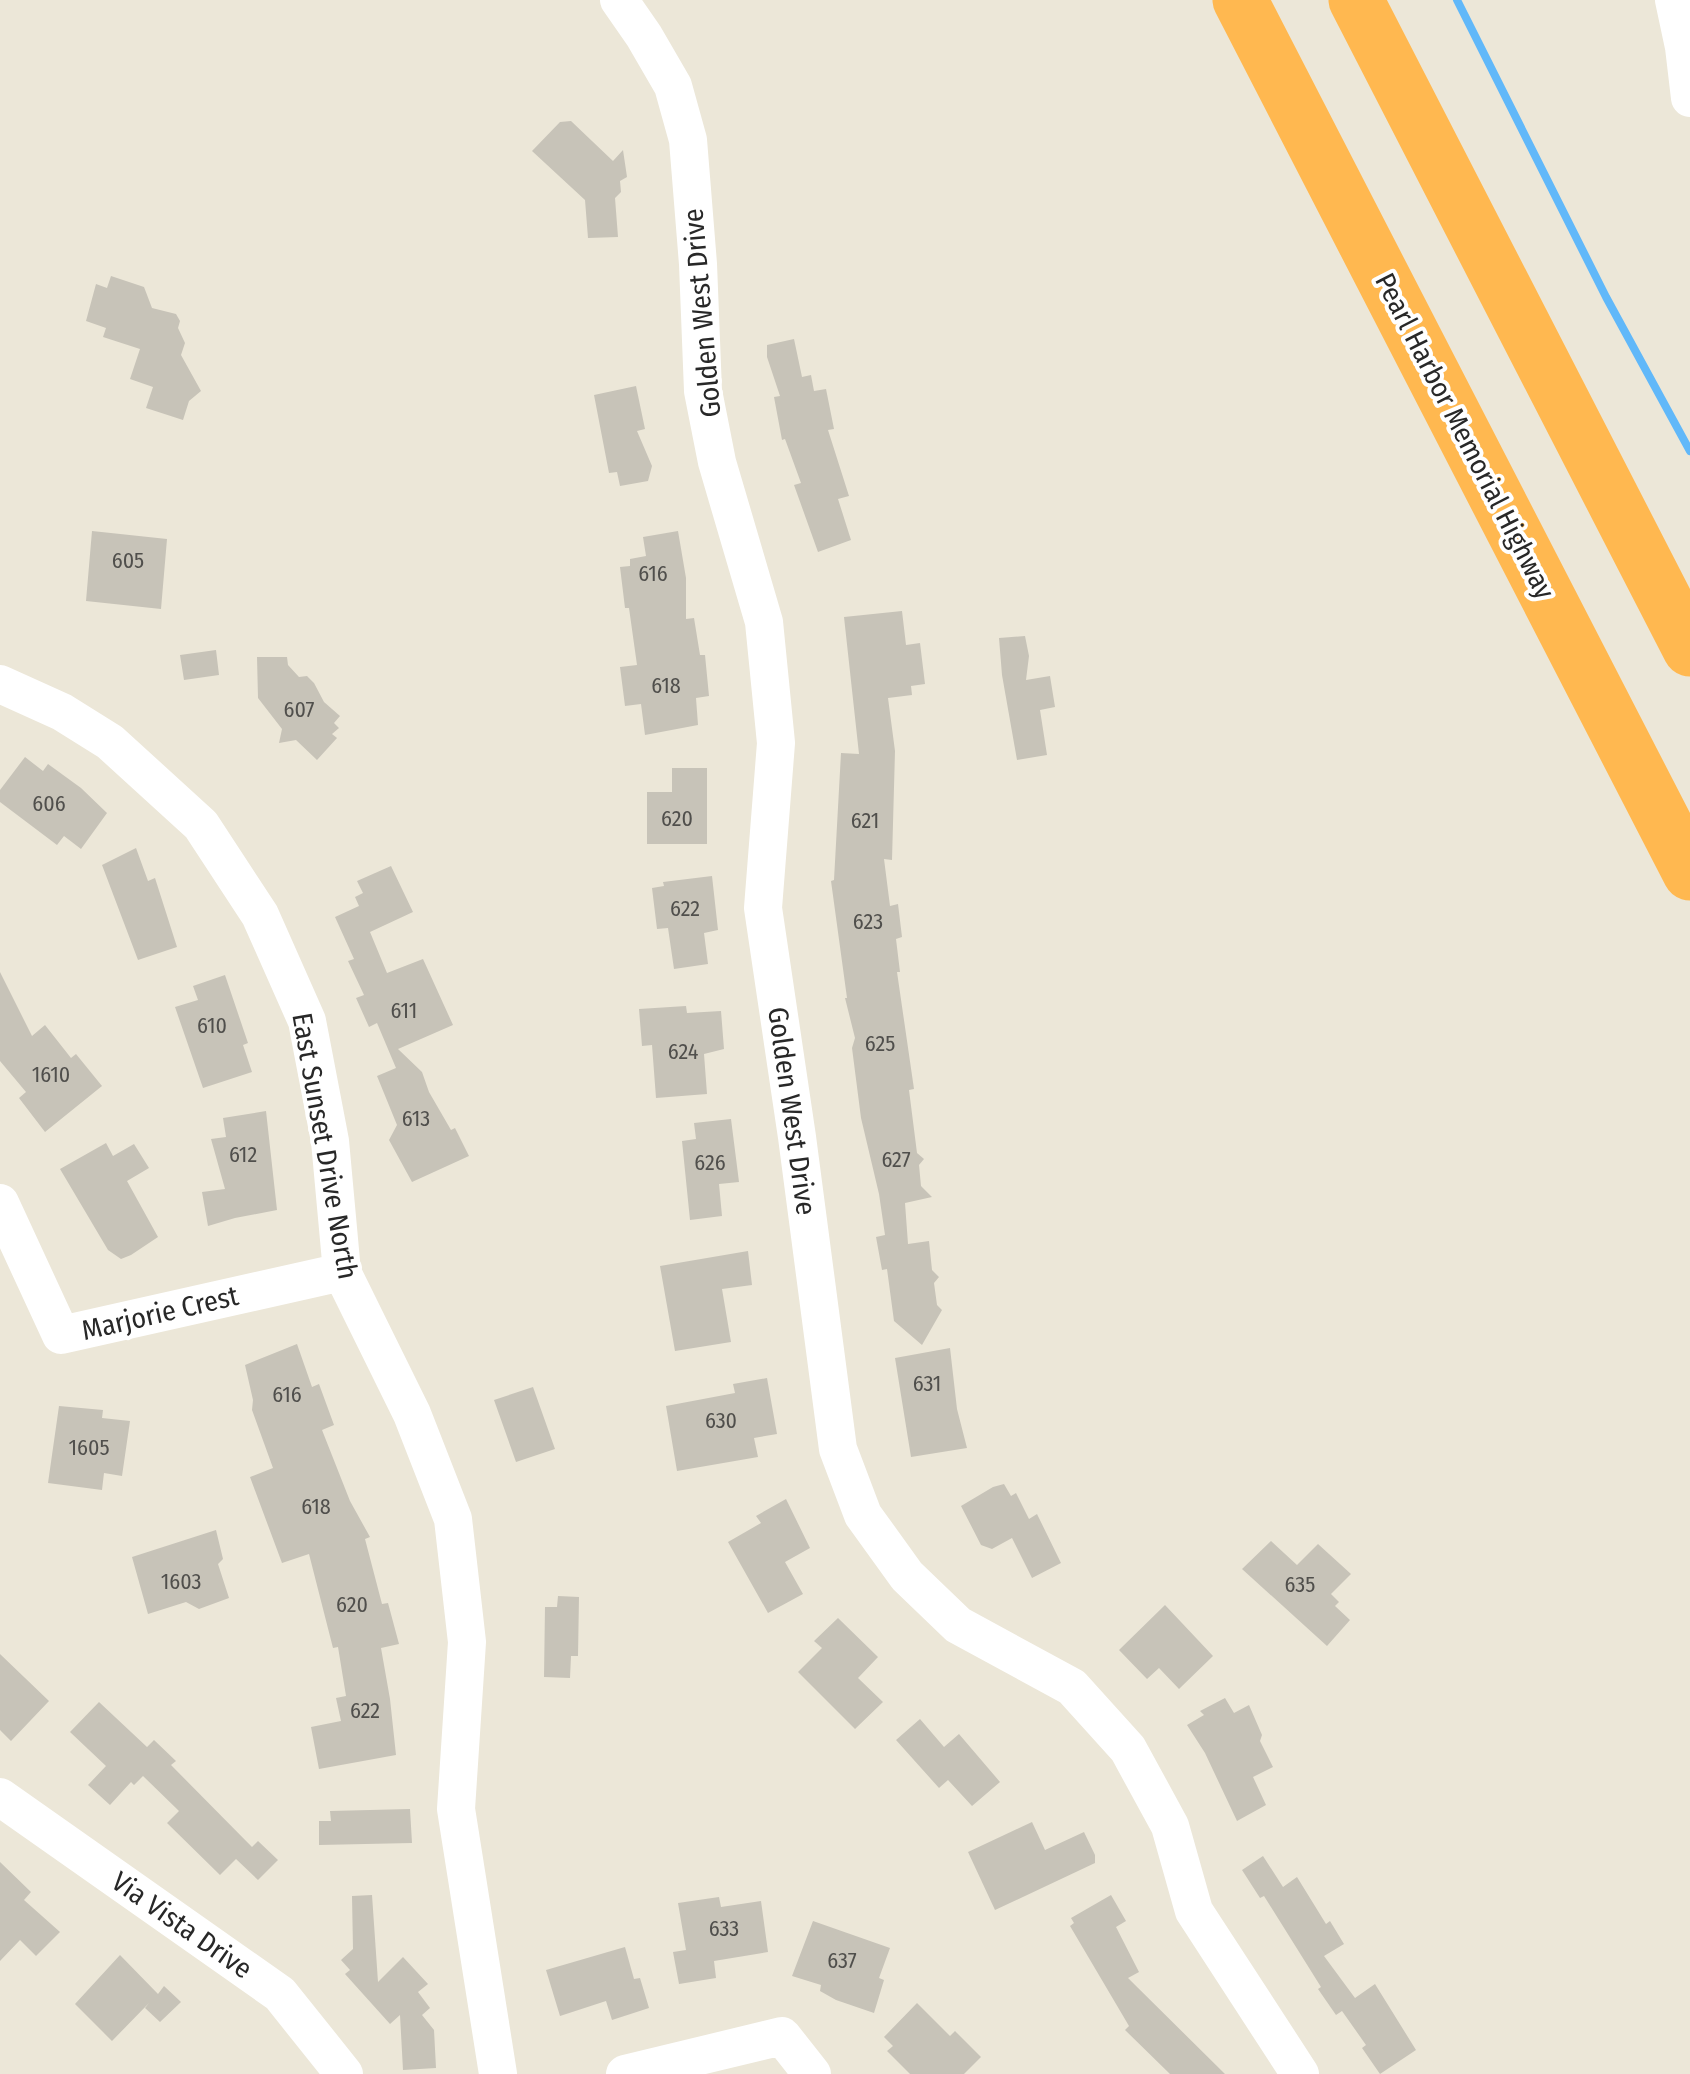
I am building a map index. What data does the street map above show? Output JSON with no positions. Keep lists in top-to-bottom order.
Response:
{
  "streets": {
    "highway": ["Pearl Harbor Memorial Highway"],
    "street": [
      "Golden West Drive",
      "East Sunset Drive North",
      "Marjorie Crest",
      "Via Vista Drive"
    ]
  },
  "crossings": [
    ["East Sunset Drive North", "Marjorie Crest"]
  ],
  "house_numbers": [
    "605",
    "616",
    "618",
    "607",
    "606",
    "620",
    "621",
    "622",
    "623",
    "611",
    "610",
    "625",
    "624",
    "1610",
    "613",
    "612",
    "627",
    "626",
    "631",
    "616",
    "630",
    "1605",
    "618",
    "1603",
    "635",
    "620",
    "622",
    "633",
    "637"
  ]
}
